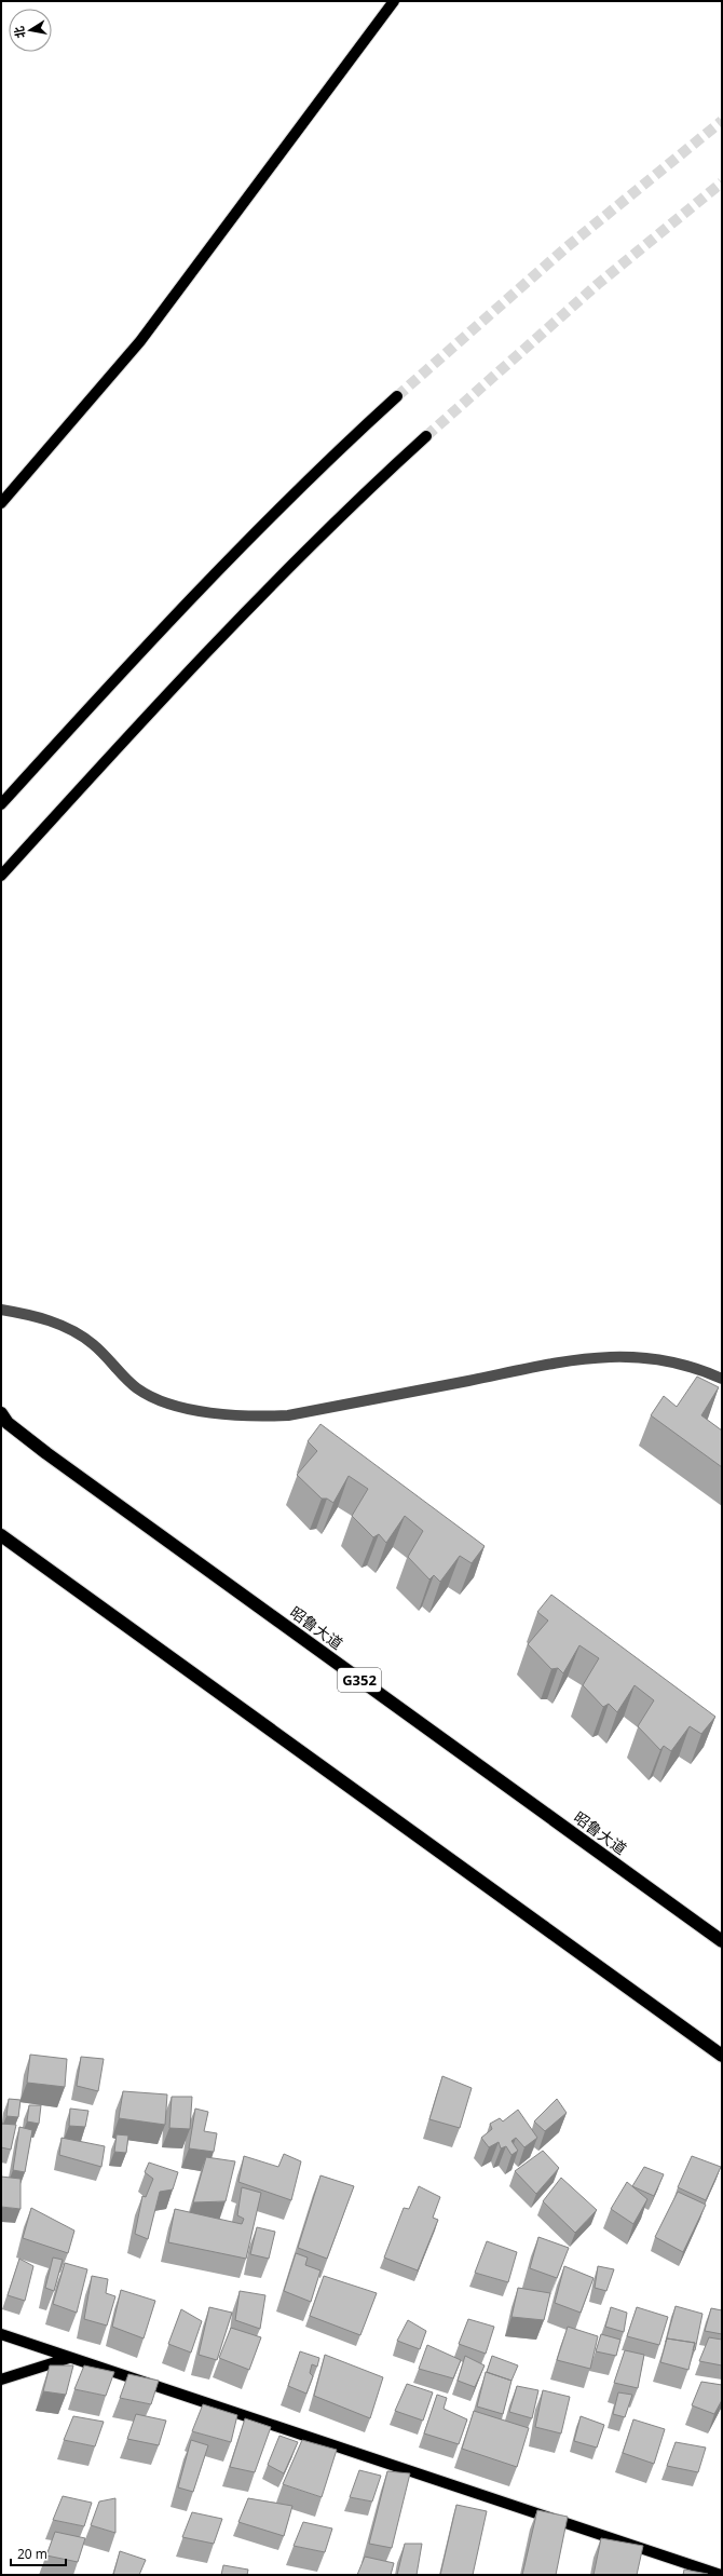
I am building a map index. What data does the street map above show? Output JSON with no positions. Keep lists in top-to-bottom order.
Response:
{
  "streets": {
    "highway": ["昭鲁大道", "G352"]
  },
  "scale_bar": "20 m",
  "north": "left"
}
